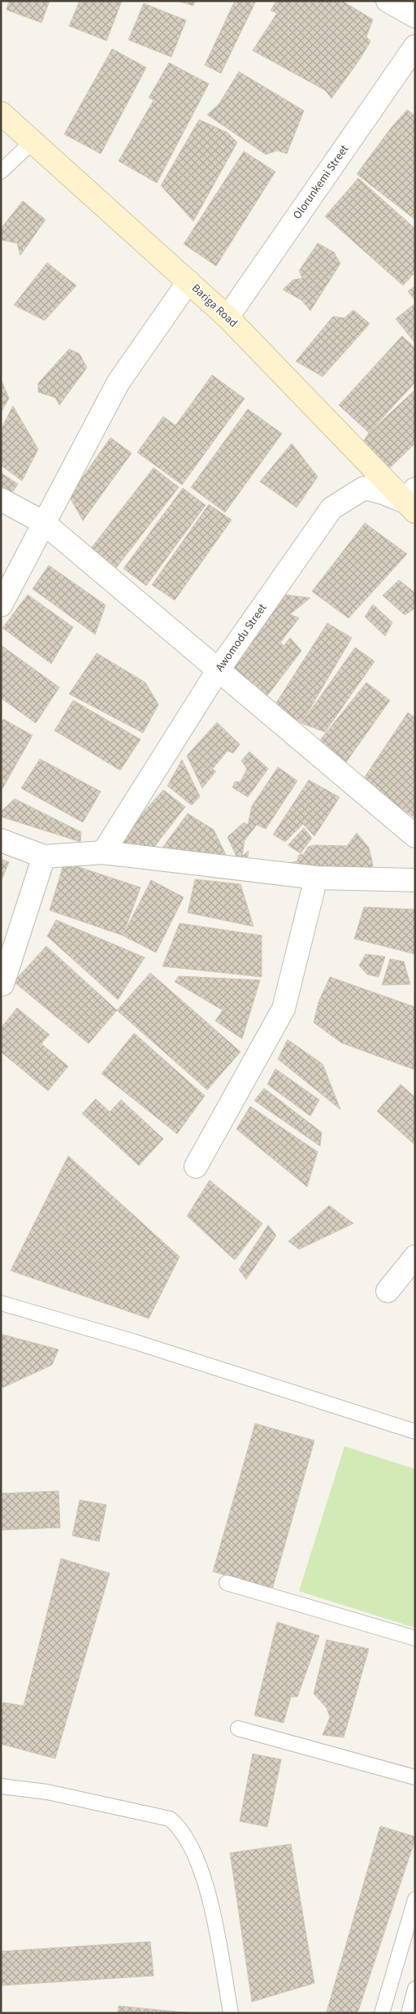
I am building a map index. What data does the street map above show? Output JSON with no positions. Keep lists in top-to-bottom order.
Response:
{
  "streets": {
    "street": ["Olorunkemi Street", "Bariga Road", "Awomodu Street"]
  },
  "crossings": [
    ["Olorunkemi Street", "Bariga Road"],
    ["Bariga Road", "Awomodu Street"]
  ]
}
